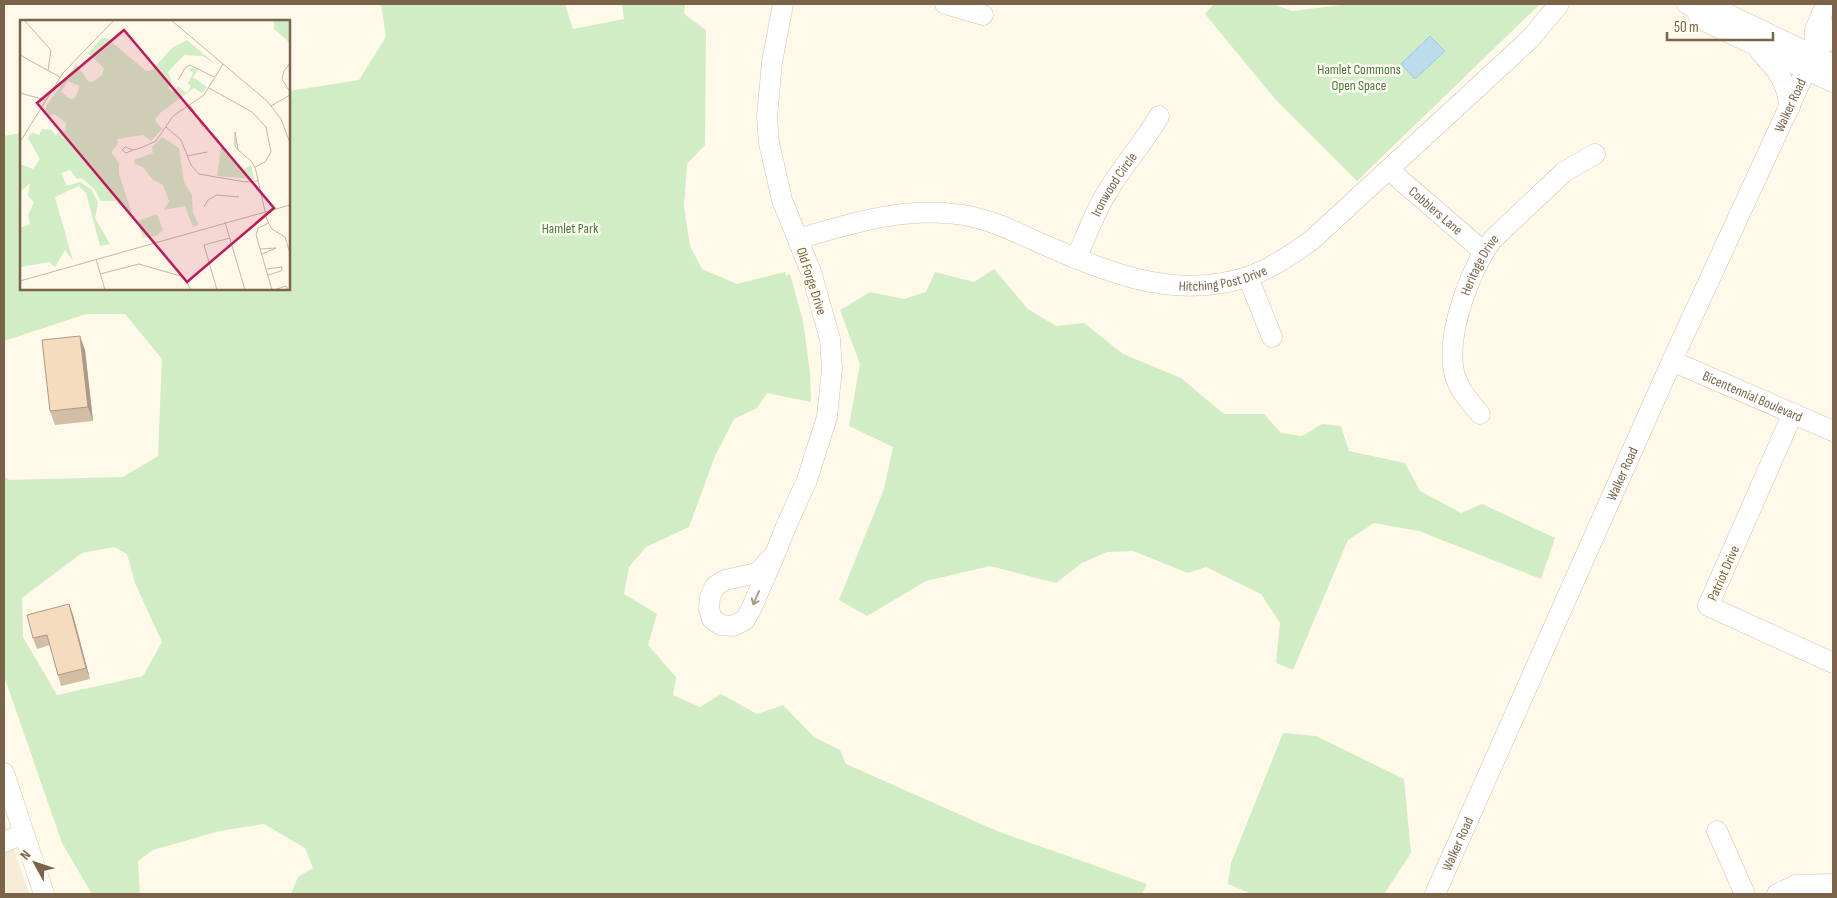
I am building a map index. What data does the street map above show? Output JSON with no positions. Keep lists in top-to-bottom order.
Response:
{
  "streets": {
    "street": [
      "Walker Road",
      "Ironwood Circle",
      "Cobblers Lane",
      "Heritage Drive",
      "Hitching Post Drive",
      "Old Forge Drive",
      "Bicentennial Boulevard",
      "Patriot Drive"
    ]
  },
  "crossings": [
    ["Walker Road", "Bicentennial Boulevard"],
    ["Ironwood Circle", "Hitching Post Drive"],
    ["Cobblers Lane", "Heritage Drive"],
    ["Cobblers Lane", "Hitching Post Drive"],
    ["Hitching Post Drive", "Old Forge Drive"],
    ["Bicentennial Boulevard", "Patriot Drive"]
  ],
  "parks": ["Hamlet Commons Open Space", "Hamlet Park"],
  "scale_bar": "50 m",
  "north": "top left"
}
